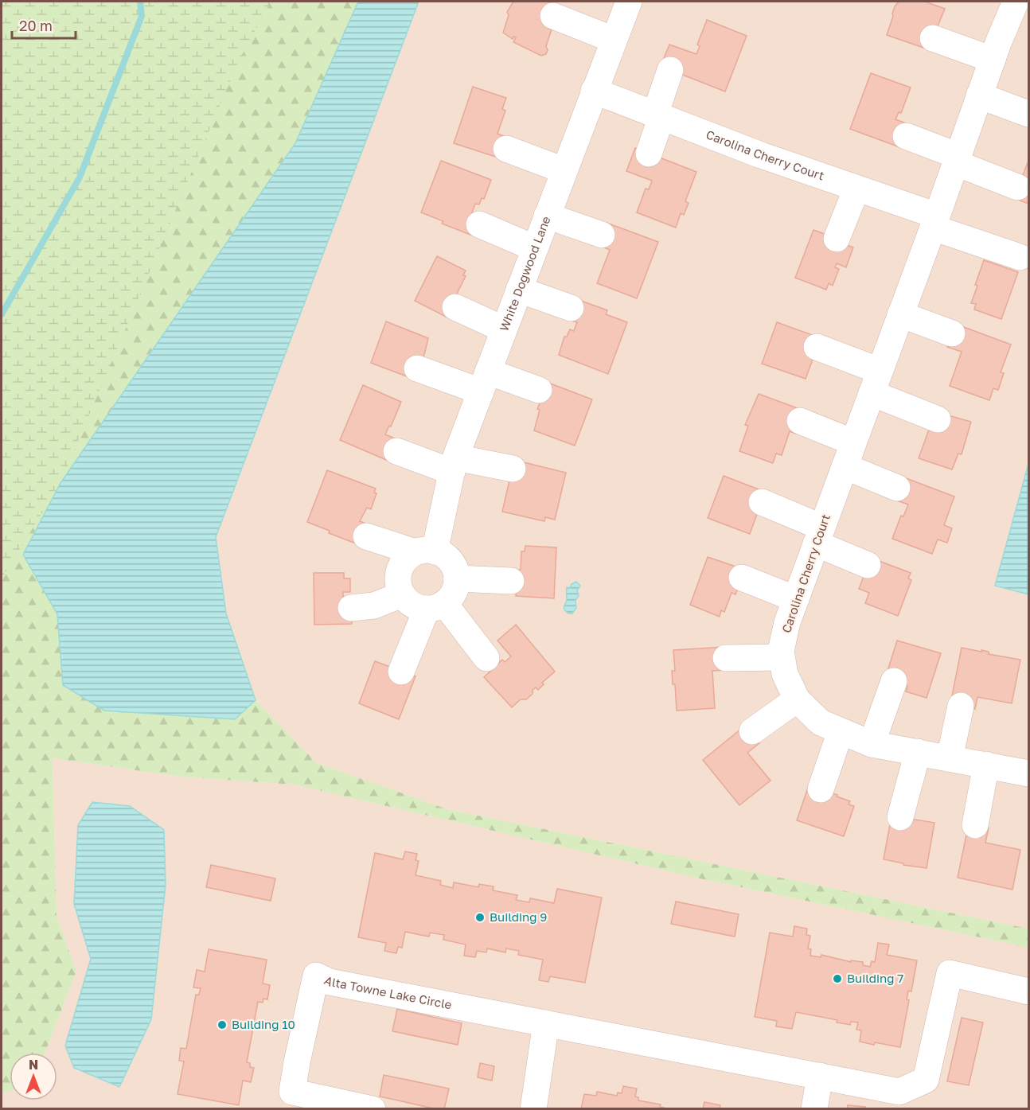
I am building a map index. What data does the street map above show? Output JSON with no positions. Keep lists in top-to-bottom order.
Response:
{
  "streets": {
    "street": ["Carolina Cherry Court", "White Dogwood Lane", "Alta Towne Lake Circle"]
  },
  "crossings": [
    ["Carolina Cherry Court", "White Dogwood Lane"]
  ],
  "places": ["Building 9", "Building 7", "Building 10"],
  "scale_bar": "20 m",
  "north": "top"
}
